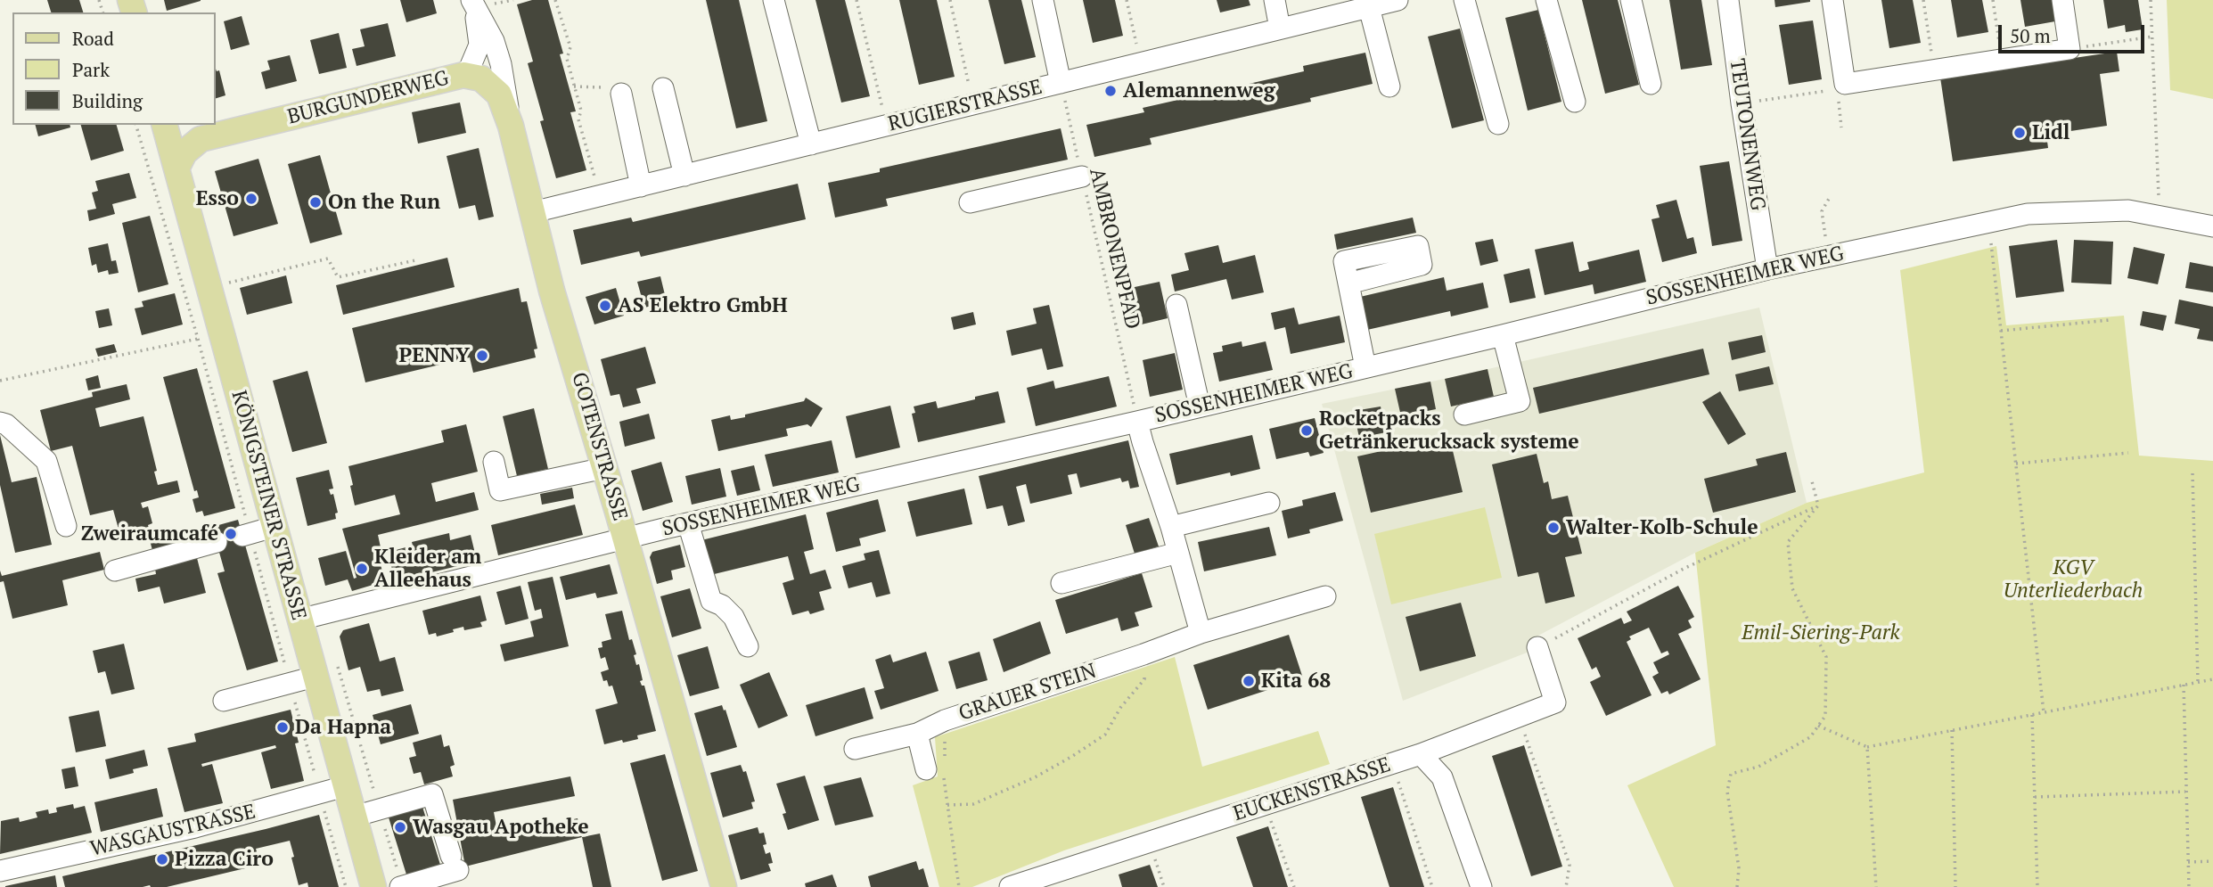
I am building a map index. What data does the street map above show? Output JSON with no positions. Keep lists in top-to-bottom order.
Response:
{
  "streets": {
    "main road": ["BURGUNDERWEG", "GOTENSTRASSE", "KÖNIGSTEINER STRASSE"],
    "street": [
      "RUGIERSTRASSE",
      "TEUTONENWEG",
      "SOSSENHEIMER WEG",
      "GRAUER STEIN",
      "EUCKENSTRASSE",
      "WASGAUSTRASSE"
    ],
    "path": ["AMBRONENPFAD"]
  },
  "crossings": [
    ["BURGUNDERWEG", "GOTENSTRASSE"],
    ["RUGIERSTRASSE", "AMBRONENPFAD"],
    ["RUGIERSTRASSE", "GOTENSTRASSE"],
    ["TEUTONENWEG", "SOSSENHEIMER WEG"],
    ["AMBRONENPFAD", "SOSSENHEIMER WEG"],
    ["SOSSENHEIMER WEG", "GOTENSTRASSE"],
    ["SOSSENHEIMER WEG", "KÖNIGSTEINER STRASSE"],
    ["KÖNIGSTEINER STRASSE", "WASGAUSTRASSE"]
  ],
  "parks": ["KGV Unterliederbach", "Emil-Siering-Park"],
  "places": [
    "Alemannenweg",
    "Lidl",
    "Esso",
    "On the Run",
    "AS Elektro GmbH",
    "PENNY",
    "Rocketpacks Getränkerucksack systeme",
    "Walter-Kolb-Schule",
    "Zweiraumcafé",
    "Kleider am Alleehaus",
    "Kita 68",
    "Da Hapna",
    "Wasgau Apotheke",
    "Pizza Ciro"
  ],
  "legend": ["Road", "Park", "Building"],
  "scale_bar": "50 m"
}
